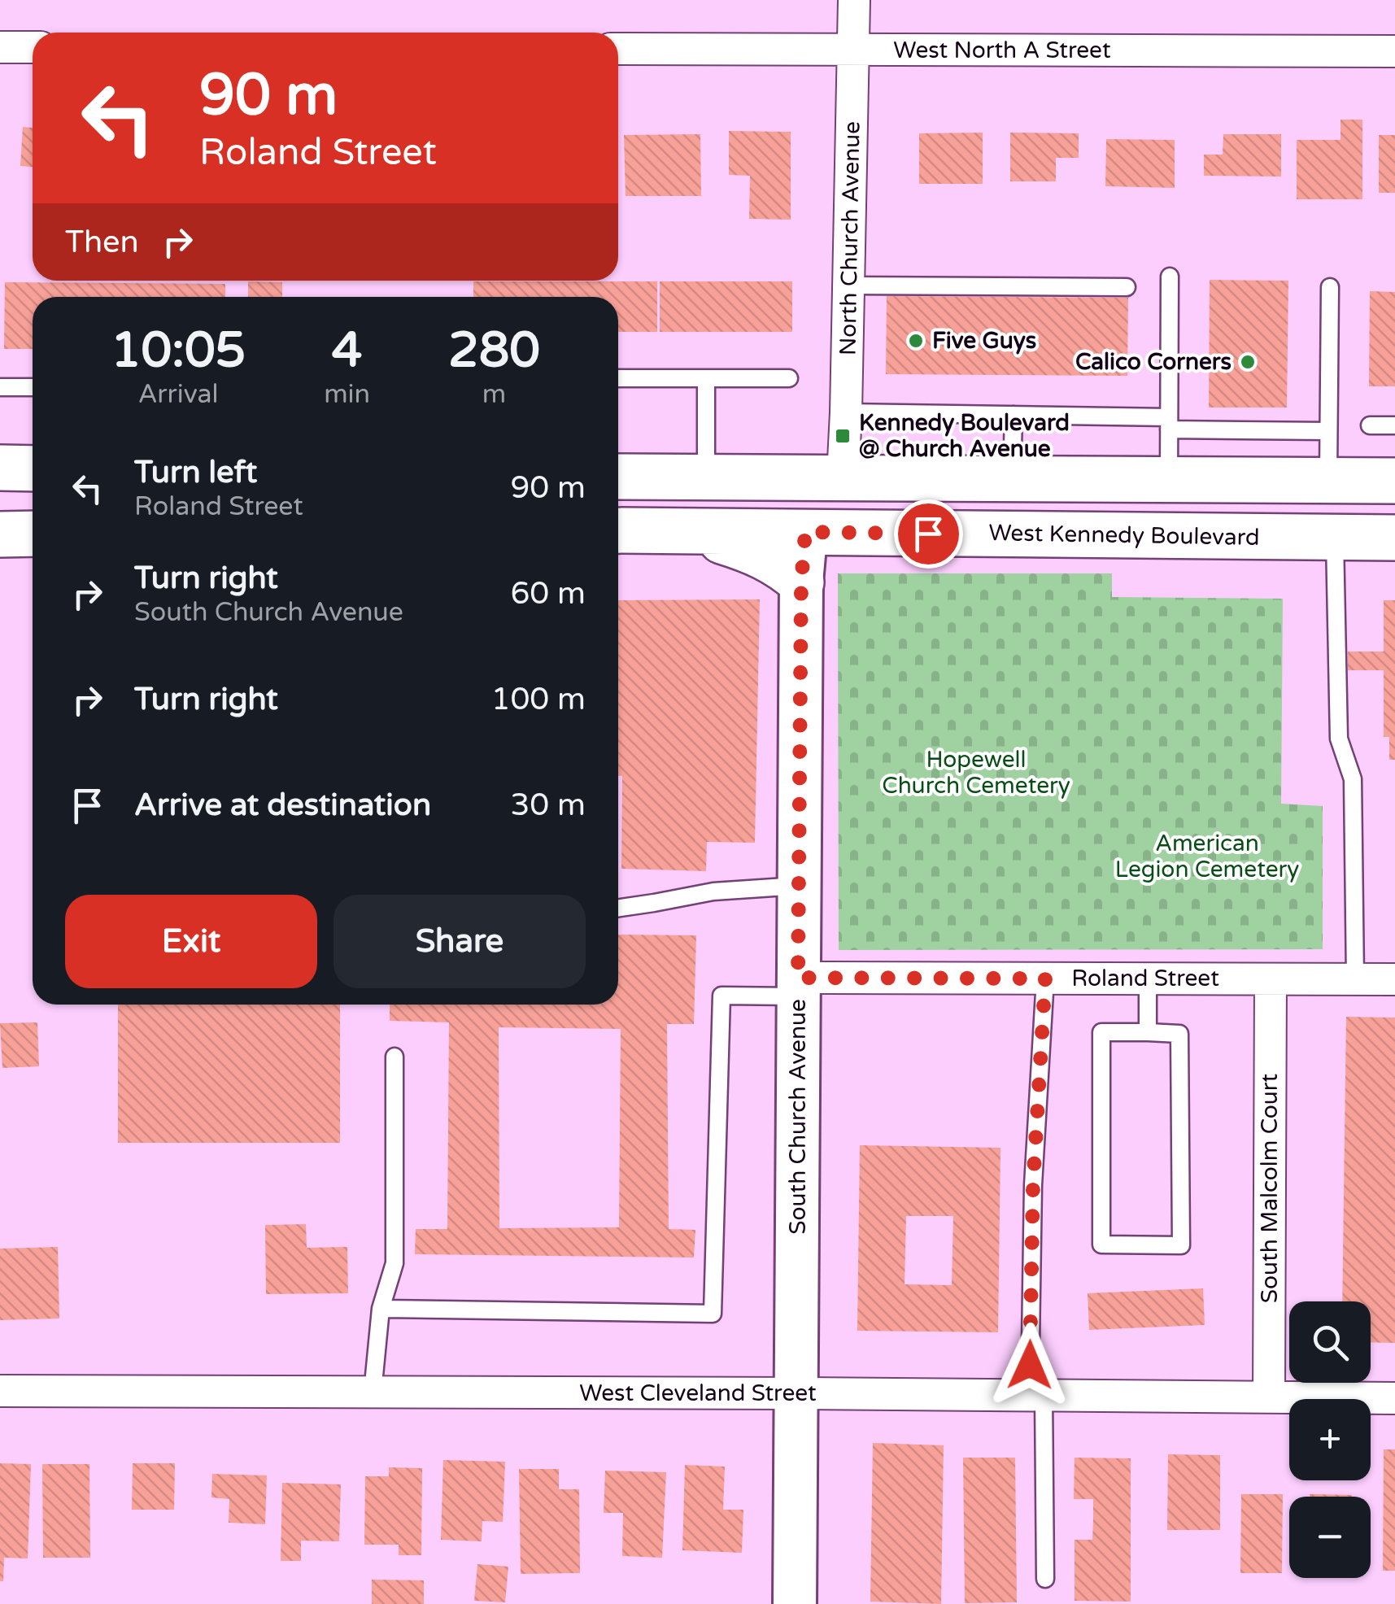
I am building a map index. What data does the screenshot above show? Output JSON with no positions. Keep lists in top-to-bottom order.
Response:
{
  "streets": {
    "main road": ["West Kennedy Boulevard"],
    "street": [
      "West North A Street",
      "North Church Avenue",
      "Roland Street",
      "South Church Avenue",
      "South Malcolm Court",
      "West Cleveland Street"
    ]
  },
  "crossings": [
    ["West North A Street", "North Church Avenue"],
    ["West Kennedy Boulevard", "South Church Avenue"],
    ["Roland Street", "South Church Avenue"],
    ["Roland Street", "South Malcolm Court"],
    ["South Church Avenue", "West Cleveland Street"],
    ["South Malcolm Court", "West Cleveland Street"]
  ],
  "parks": ["Hopewell Church Cemetery", "American Legion Cemetery"],
  "places": {
    "other": ["Five Guys", "Calico Corners"],
    "transit": ["Kennedy Boulevard @ Church Avenue"]
  },
  "page": {
    "turn": ["90 m", "Roland Street"],
    "then": "Then",
    "eta": [
      "10:05",
      "Arrival",
      "4",
      "min",
      "280",
      "m"
    ],
    "list": [
      {
        "name": "Turn left",
        "note": "Roland Street",
        "value": "90 m"
      },
      {
        "name": "Turn right",
        "note": "South Church Avenue",
        "value": "60 m"
      },
      {
        "name": "Turn right",
        "value": "100 m"
      },
      {
        "name": "Arrive at destination",
        "value": "30 m"
      }
    ],
    "buttons": ["Exit", "Share"],
    "map_buttons": ["+", "−"]
  }
}
